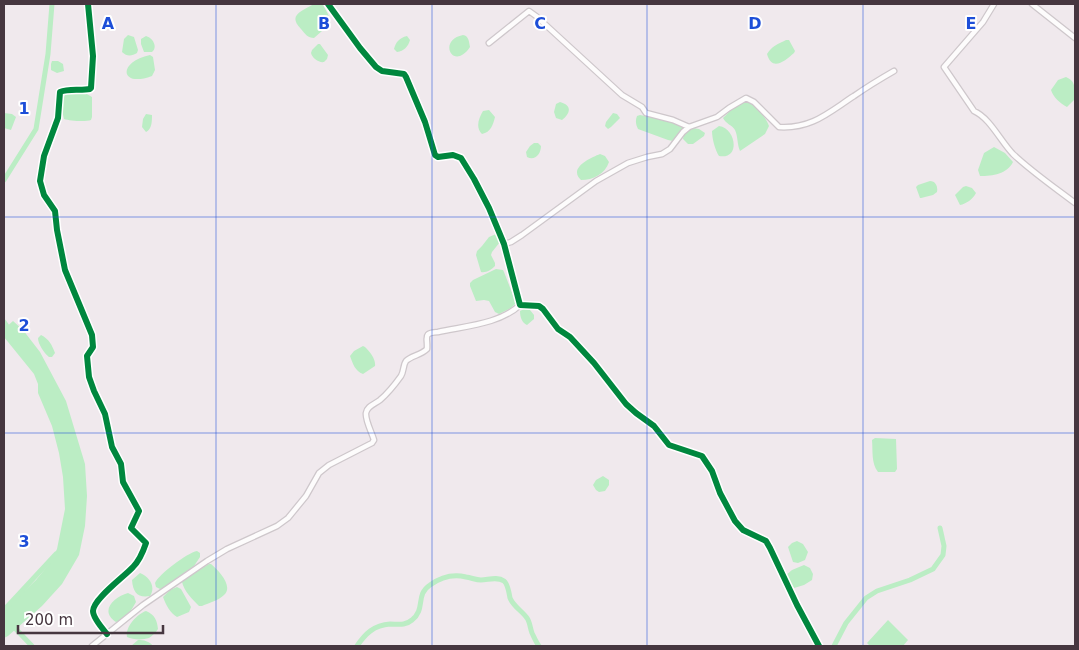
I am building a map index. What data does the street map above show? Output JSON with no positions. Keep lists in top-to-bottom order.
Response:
{
  "scale_bar": "200 m",
  "grid": {
    "columns": [
      "A",
      "B",
      "C",
      "D",
      "E"
    ],
    "rows": ["1", "2", "3"]
  }
}
